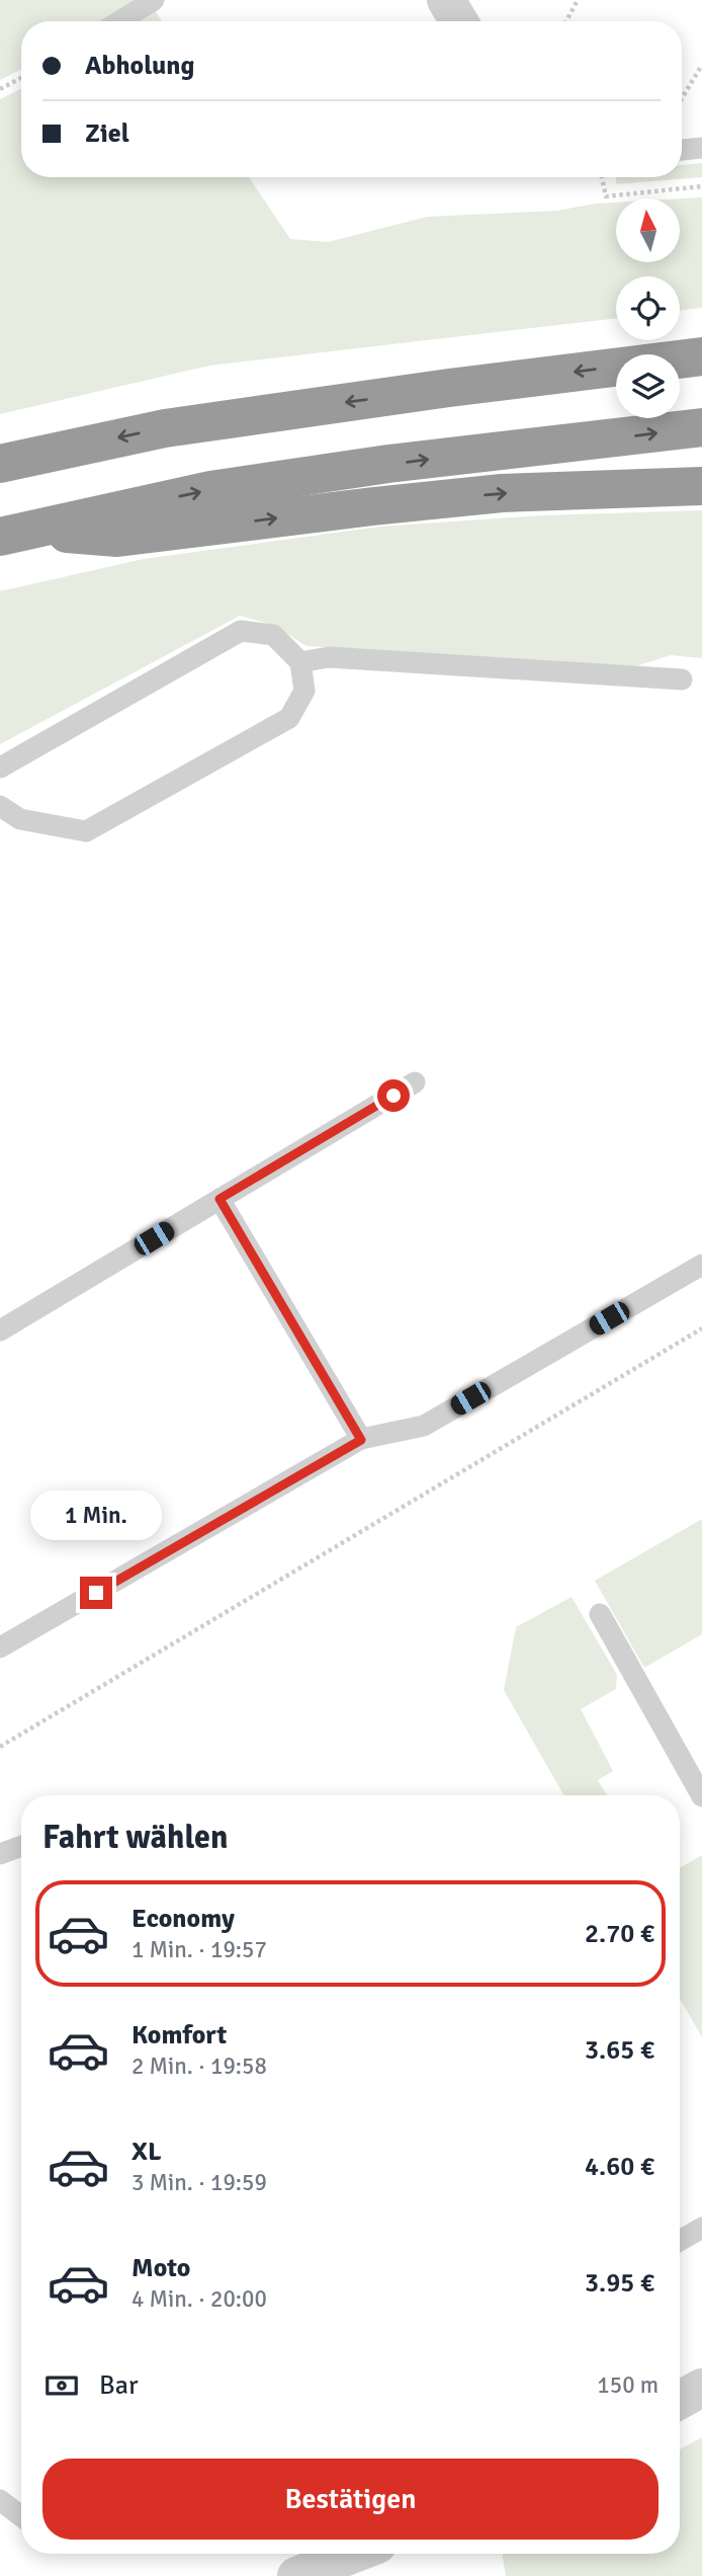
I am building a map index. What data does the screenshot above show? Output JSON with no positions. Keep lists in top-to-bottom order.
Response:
{
  "north": "top",
  "page": {
    "banner": ["Abholung", "Ziel"],
    "bubble": "1 Min.",
    "heading": "Fahrt wählen",
    "list": [
      {
        "name": "Economy",
        "note": "1 Min. · 19:57",
        "value": "2.70 €"
      },
      {
        "name": "Komfort",
        "note": "2 Min. · 19:58",
        "value": "3.65 €"
      },
      {
        "name": "XL",
        "note": "3 Min. · 19:59",
        "value": "4.60 €"
      },
      {
        "name": "Moto",
        "note": "4 Min. · 20:00",
        "value": "3.95 €"
      }
    ],
    "pay": ["Bar", "150 m"],
    "buttons": "Bestätigen"
  }
}
